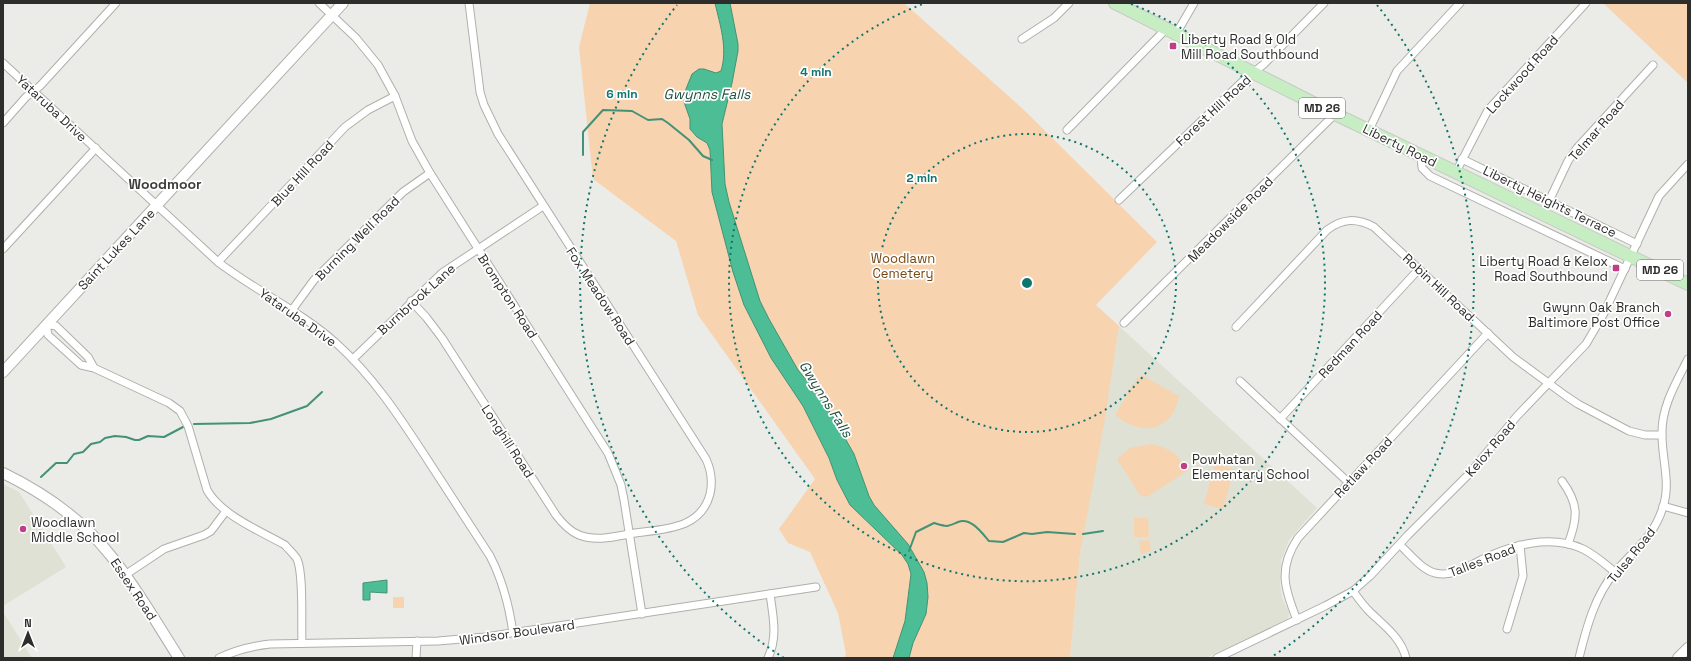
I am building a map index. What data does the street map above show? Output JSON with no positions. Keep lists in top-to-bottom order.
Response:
{
  "streets": {
    "main road": ["MD 26", "Liberty Road"],
    "street": [
      "Lockwood Road",
      "Yataruba Drive",
      "Forest Hill Road",
      "Telmar Road",
      "Blue Hill Road",
      "Liberty Heights Terrace",
      "Meadowside Road",
      "Burning Well Road",
      "Saint Lukes Lane",
      "Robin Hill Road",
      "Brompton Road",
      "Fox Meadow Road",
      "Burnbrook Lane",
      "Redman Road",
      "Longhill Road",
      "Kelox Road",
      "Retlaw Road",
      "Tulsa Road",
      "Talles Road",
      "Essex Road",
      "Windsor Boulevard"
    ]
  },
  "crossings": [
    ["Lockwood Road", "Liberty Road"],
    ["Lockwood Road", "Liberty Heights Terrace"],
    ["Yataruba Drive", "Blue Hill Road"],
    ["Yataruba Drive", "Burning Well Road"],
    ["Yataruba Drive", "Saint Lukes Lane"],
    ["Yataruba Drive", "Burnbrook Lane"],
    ["Yataruba Drive", "Windsor Boulevard"],
    ["Forest Hill Road", "Liberty Road"],
    ["Telmar Road", "Liberty Heights Terrace"],
    ["Liberty Road", "Meadowside Road"],
    ["Liberty Road", "Kelox Road"],
    ["Blue Hill Road", "Brompton Road"],
    ["Liberty Heights Terrace", "Kelox Road"],
    ["Burning Well Road", "Brompton Road"],
    ["Saint Lukes Lane", "Brompton Road"],
    ["Robin Hill Road", "Redman Road"],
    ["Robin Hill Road", "Kelox Road"],
    ["Robin Hill Road", "Retlaw Road"],
    ["Robin Hill Road", "Tulsa Road"],
    ["Brompton Road", "Fox Meadow Road"],
    ["Brompton Road", "Burnbrook Lane"],
    ["Brompton Road", "Longhill Road"],
    ["Brompton Road", "Windsor Boulevard"],
    ["Fox Meadow Road", "Burnbrook Lane"],
    ["Fox Meadow Road", "Longhill Road"],
    ["Burnbrook Lane", "Longhill Road"],
    ["Kelox Road", "Retlaw Road"],
    ["Kelox Road", "Talles Road"],
    ["Tulsa Road", "Talles Road"]
  ],
  "districts": ["Woodmoor"],
  "water": ["Gwynns Falls"],
  "parks": ["Woodlawn Cemetery"],
  "places": {
    "transit": ["Liberty Road & Old Mill Road Southbound", "Liberty Road & Kelox Road Southbound"],
    "other": ["Gwynn Oak Branch Baltimore Post Office", "Powhatan Elementary School", "Woodlawn Middle School"]
  },
  "north": "top",
  "rings": ["4 min", "6 min", "2 min"]
}
